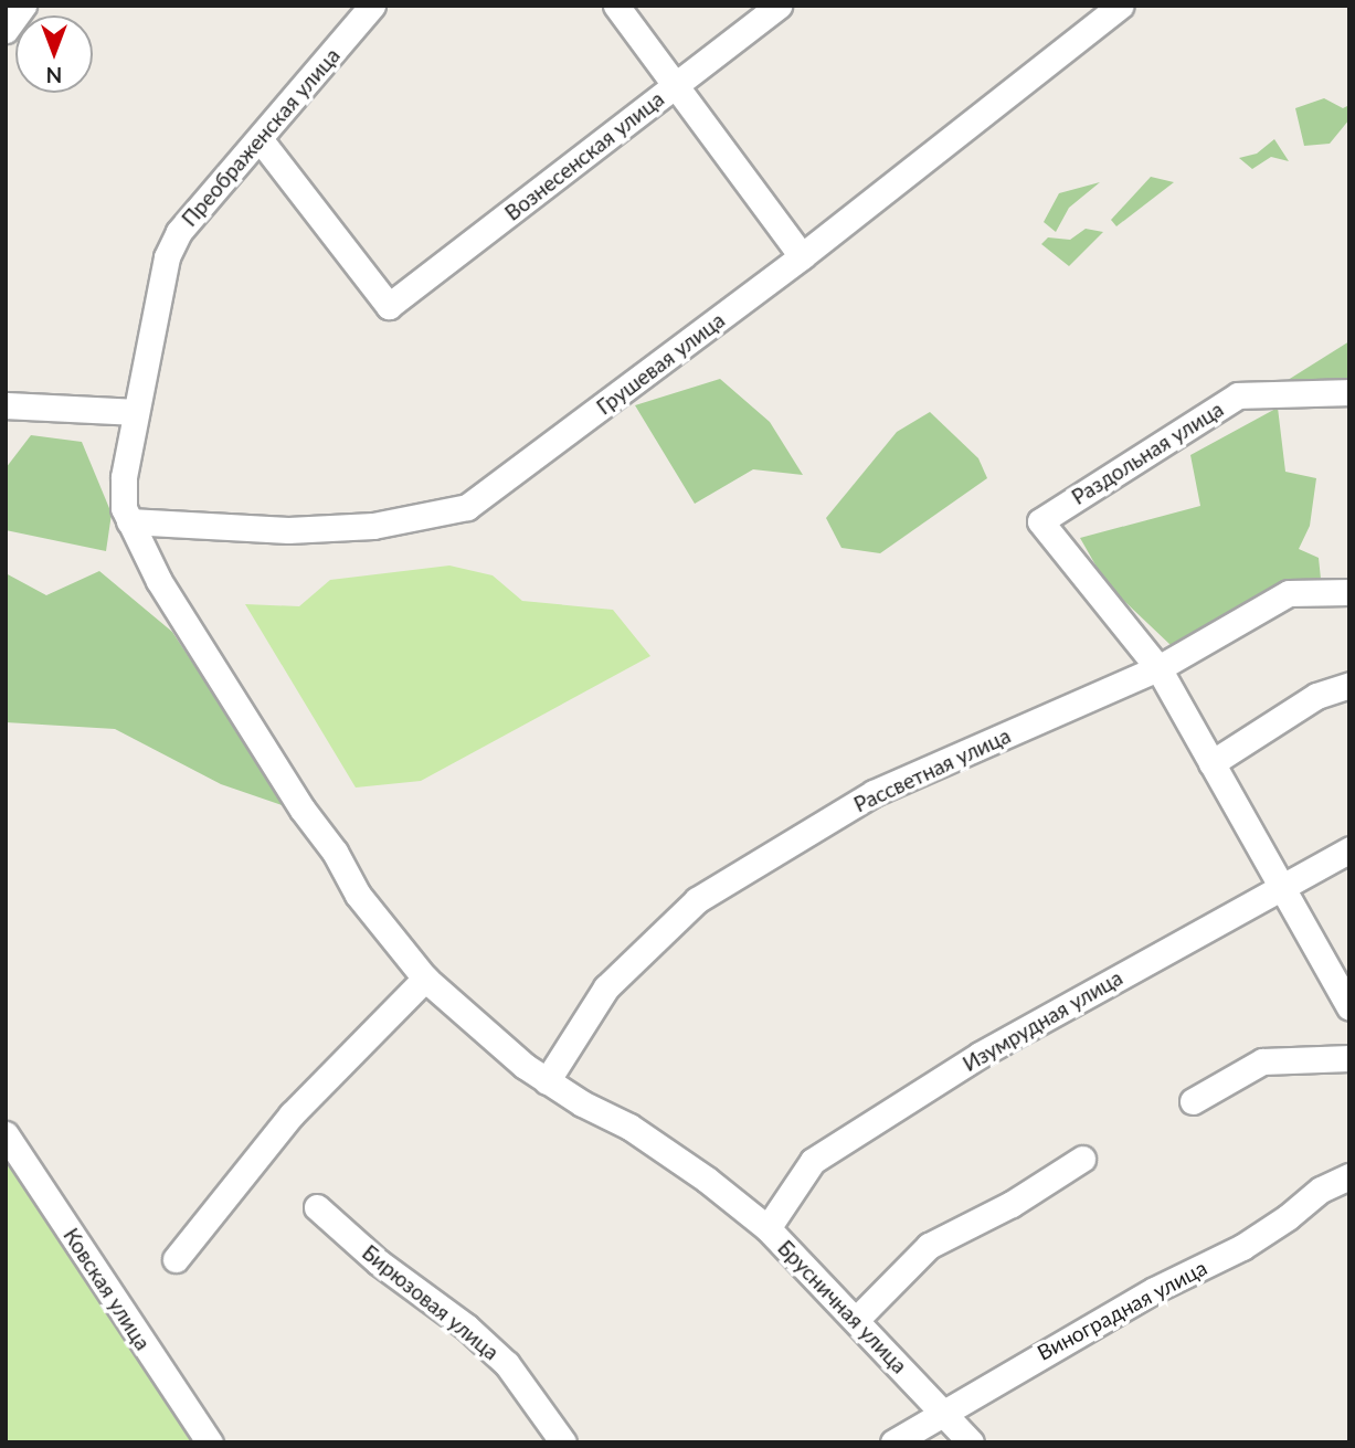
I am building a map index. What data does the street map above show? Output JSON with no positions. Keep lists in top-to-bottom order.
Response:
{
  "streets": {
    "street": [
      "Преображенская улица",
      "Вознесенская улица",
      "Грушевая улица",
      "Раздольная улица",
      "Рассветная улица",
      "Изумрудная улица",
      "Ковская улица",
      "Бирюзовая улица",
      "Брусничная улица",
      "Виноградная улица"
    ]
  },
  "crossings": [
    ["Преображенская улица", "Вознесенская улица"],
    ["Преображенская улица", "Грушевая улица"],
    ["Преображенская улица", "Брусничная улица"],
    ["Раздольная улица", "Рассветная улица"],
    ["Рассветная улица", "Брусничная улица"],
    ["Изумрудная улица", "Брусничная улица"],
    ["Брусничная улица", "Виноградная улица"]
  ],
  "north": "bottom"
}
